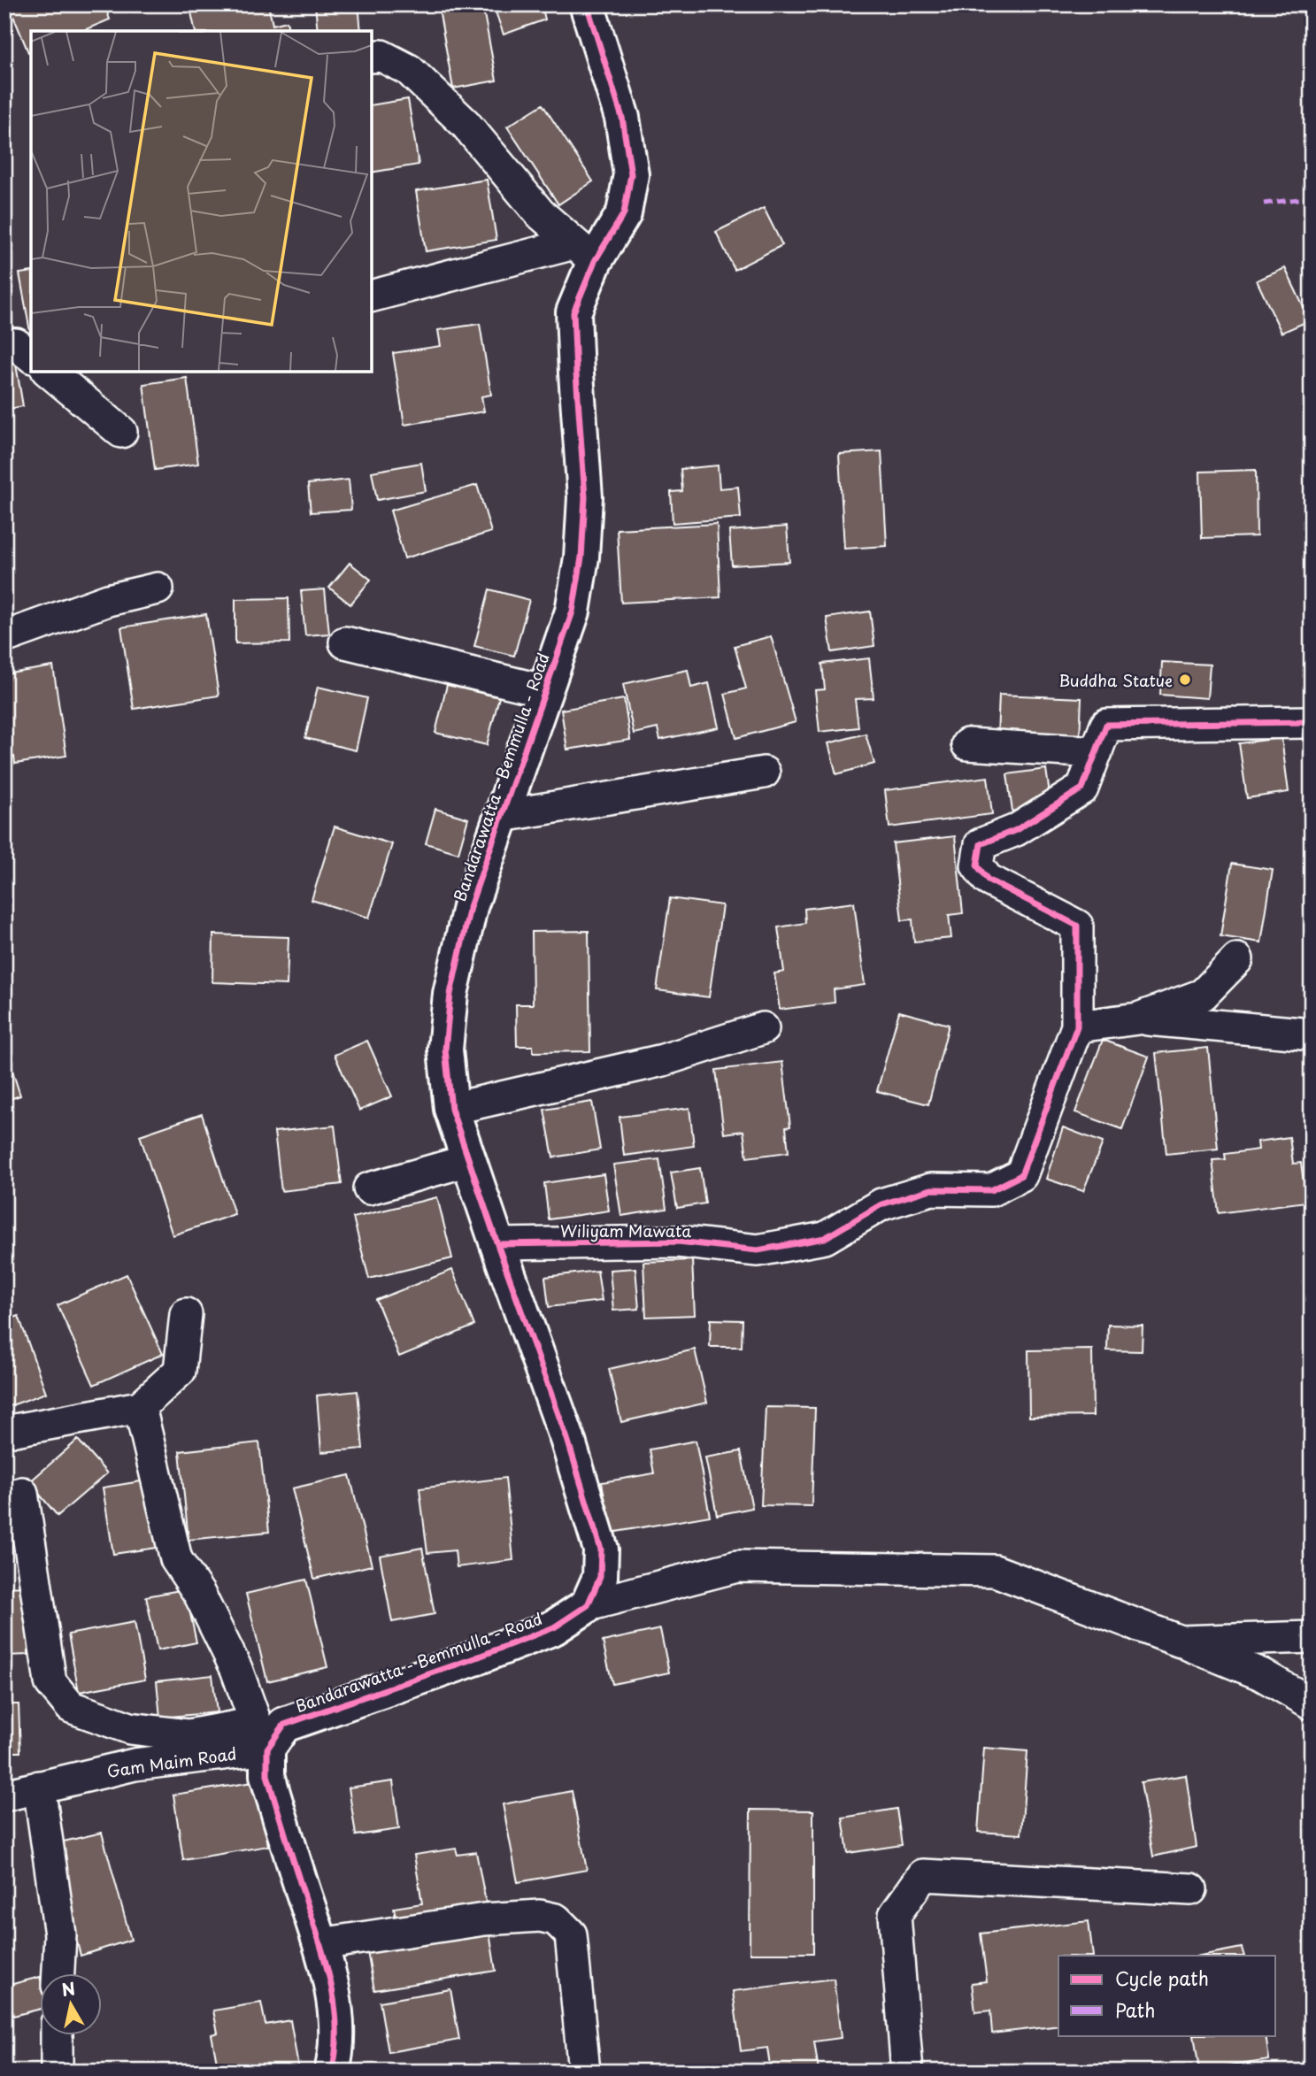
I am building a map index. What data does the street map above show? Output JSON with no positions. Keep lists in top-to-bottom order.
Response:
{
  "streets": {
    "street": ["Bandarawatta - Bemmulla - Road", "Wiliyam Mawata", "Gam Maim Road"]
  },
  "crossings": [
    ["Bandarawatta - Bemmulla - Road", "Wiliyam Mawata"],
    ["Bandarawatta - Bemmulla - Road", "Gam Maim Road"]
  ],
  "places": ["Buddha Statue"],
  "legend": ["Cycle path", "Path"],
  "north": "top"
}
